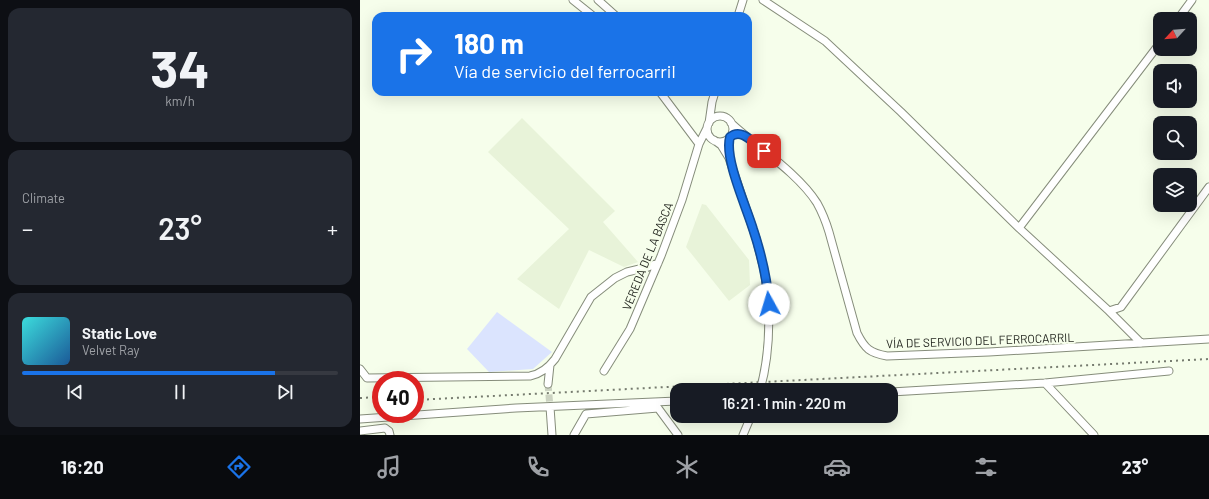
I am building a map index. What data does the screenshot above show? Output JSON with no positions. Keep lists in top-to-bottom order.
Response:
{
  "streets": {
    "street": ["VEREDA DE LA BASCA", "VÍA DE SERVICIO DEL FERROCARRIL"]
  },
  "crossings": [
    ["VEREDA DE LA BASCA", "VÍA DE SERVICIO DEL FERROCARRIL"]
  ],
  "north": "bottom left",
  "page": {
    "tile": [
      ["34", "km/h"],
      "Climate"
    ],
    "turn": ["180 m", "Vía de servicio del ferrocarril"],
    "heat": ["−", "23°", "+"],
    "song": ["Static Love", "Velvet Ray"],
    "limit": "40",
    "trip": "16:21 · 1 min · 220 m",
    "tabs": ["16:20", "23°"]
  }
}
